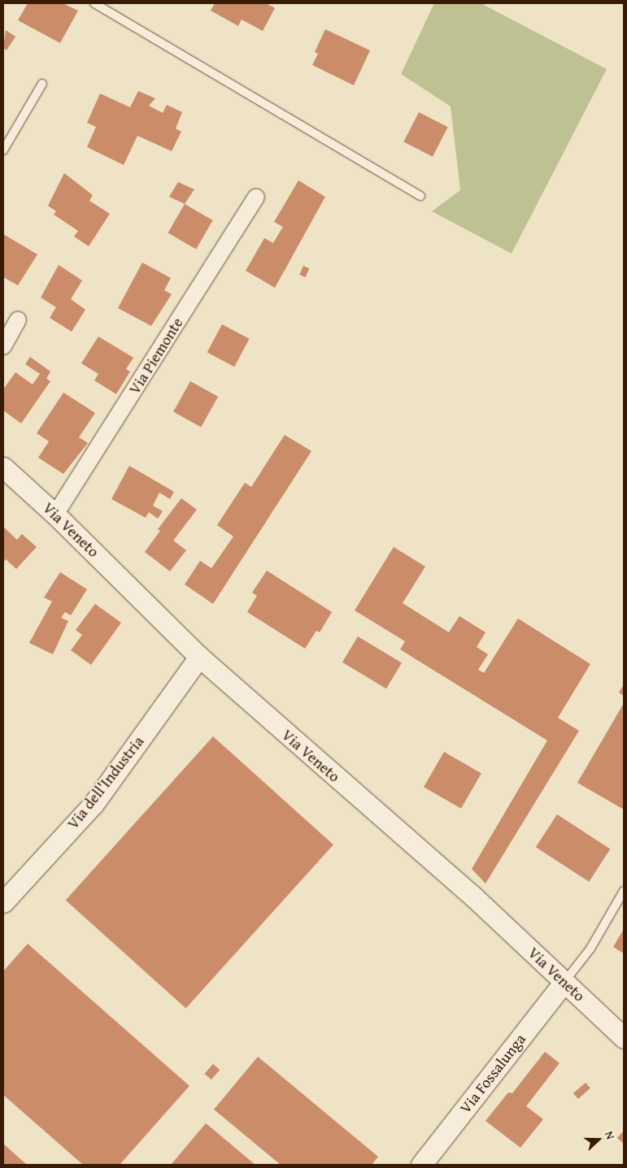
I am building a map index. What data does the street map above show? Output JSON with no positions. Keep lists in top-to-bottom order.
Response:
{
  "streets": {
    "street": [
      "Via Piemonte",
      "Via Veneto",
      "Via dell'Industria",
      "Via Fossalunga"
    ]
  },
  "crossings": [
    ["Via Piemonte", "Via Veneto"],
    ["Via Veneto", "Via dell'Industria"],
    ["Via Veneto", "Via Fossalunga"]
  ],
  "north": "right"
}
